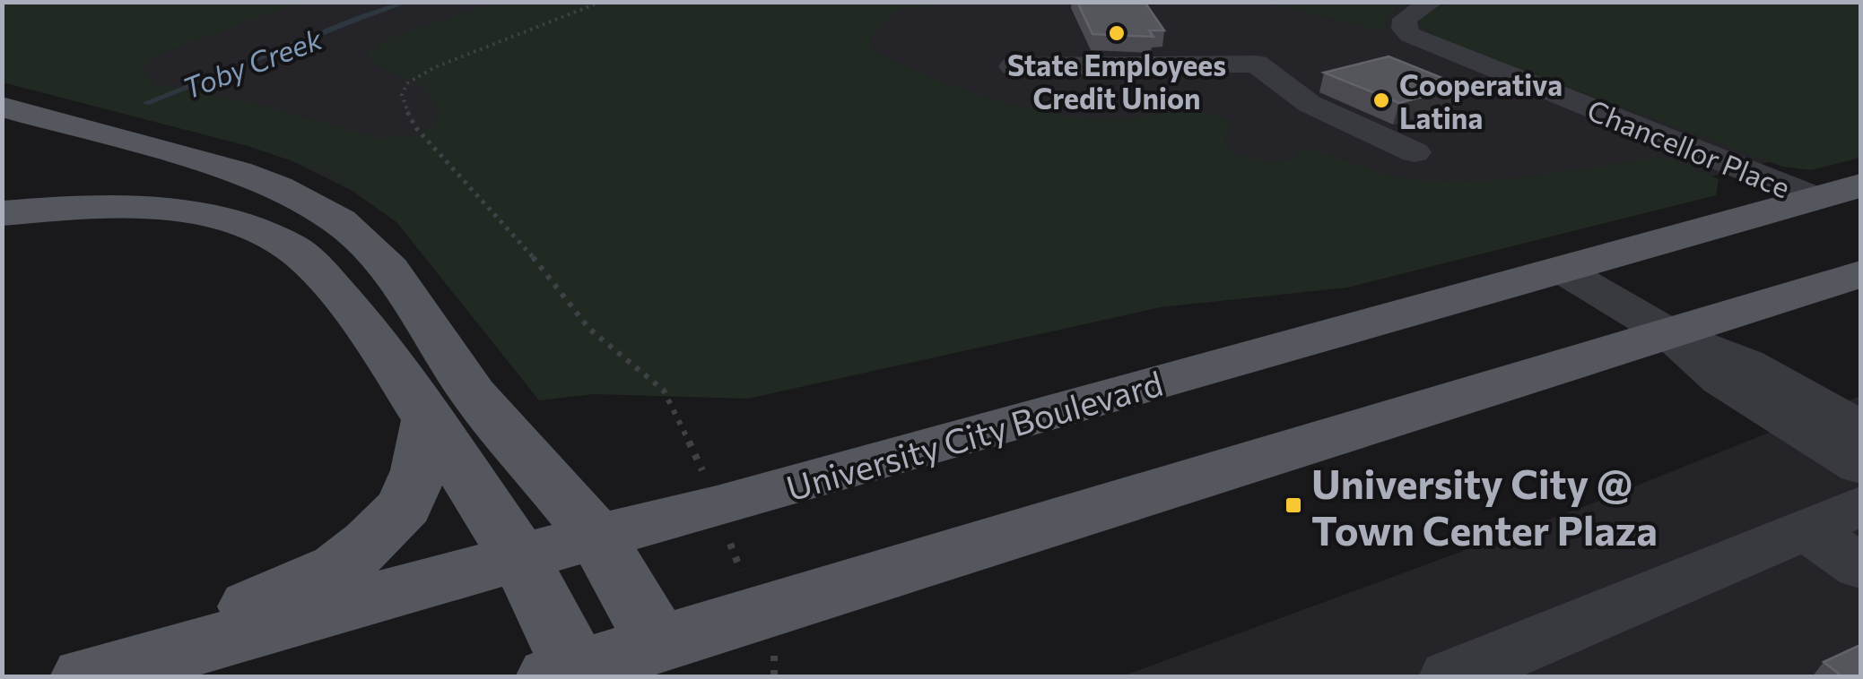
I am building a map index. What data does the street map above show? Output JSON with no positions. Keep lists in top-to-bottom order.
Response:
{
  "streets": {
    "main road": ["University City Boulevard"],
    "street": ["Chancellor Place"]
  },
  "crossings": [
    ["Chancellor Place", "University City Boulevard"]
  ],
  "water": ["Toby Creek"],
  "places": {
    "other": ["State Employees Credit Union", "Cooperativa Latina"],
    "transit": ["University City @ Town Center Plaza"]
  }
}
